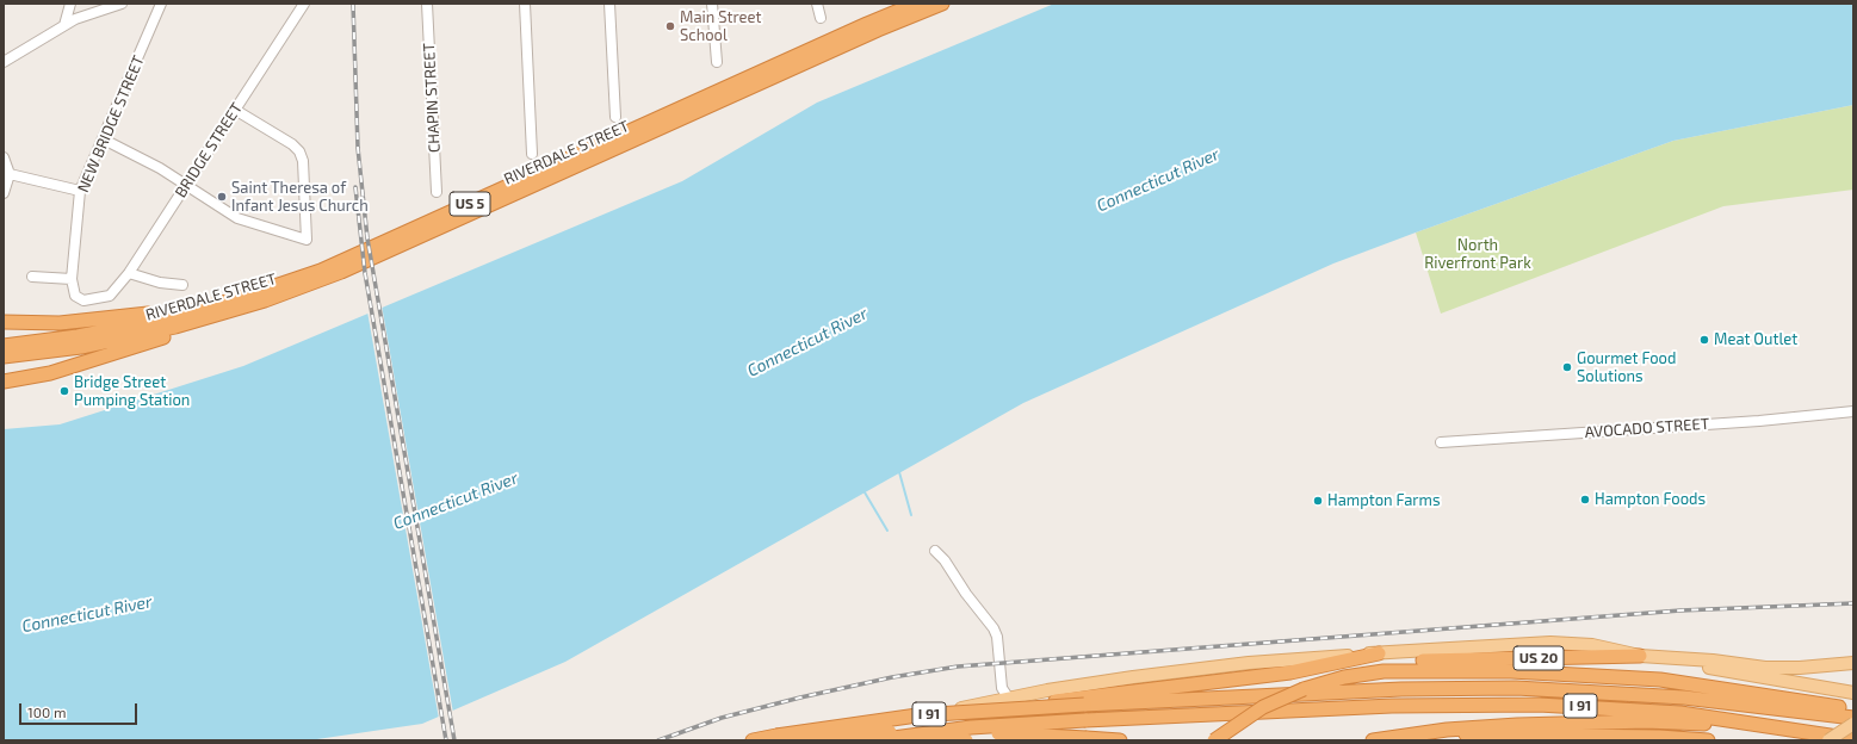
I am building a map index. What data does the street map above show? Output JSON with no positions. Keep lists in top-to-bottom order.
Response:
{
  "streets": {
    "highway": [
      "RIVERDALE STREET",
      "US 5",
      "US 20",
      "I 91"
    ],
    "street": [
      "CHAPIN STREET",
      "NEW BRIDGE STREET",
      "BRIDGE STREET",
      "AVOCADO STREET"
    ]
  },
  "crossings": [
    ["NEW BRIDGE STREET", "BRIDGE STREET"]
  ],
  "water": ["Connecticut River"],
  "parks": ["North Riverfront Park"],
  "places": [
    "Main Street School",
    "Saint Theresa of Infant Jesus Church",
    "Meat Outlet",
    "Gourmet Food Solutions",
    "Bridge Street Pumping Station",
    "Hampton Foods",
    "Hampton Farms"
  ],
  "scale_bar": "100 m"
}
